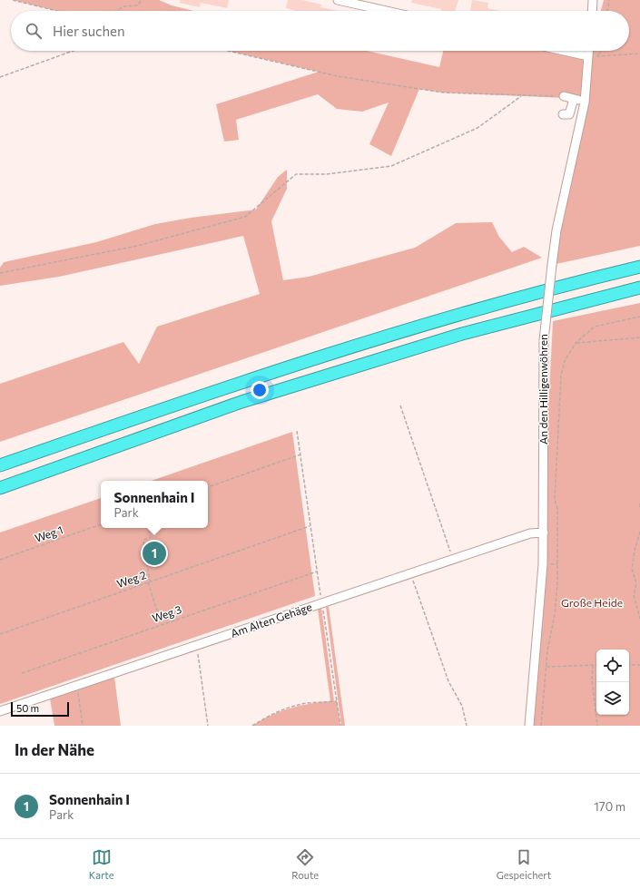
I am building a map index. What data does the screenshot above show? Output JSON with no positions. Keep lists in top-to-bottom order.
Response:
{
  "streets": {
    "street": ["An den Hilligenwöhren", "Am Alten Gehäge"],
    "path": ["Weg 1", "Weg 2", "Weg 3"]
  },
  "crossings": [
    ["An den Hilligenwöhren", "Am Alten Gehäge"]
  ],
  "parks": ["Große Heide"],
  "scale_bar": "50 m",
  "page": {
    "search": "Hier suchen",
    "popup": ["Sonnenhain I", "Park"],
    "pins": "1",
    "scale": "50 m",
    "heading": "In der Nähe",
    "list": [
      {
        "mark": "1",
        "name": "Sonnenhain I",
        "note": "Park",
        "value": "170 m"
      }
    ],
    "nav": ["Karte", "Route", "Gespeichert"]
  }
}
